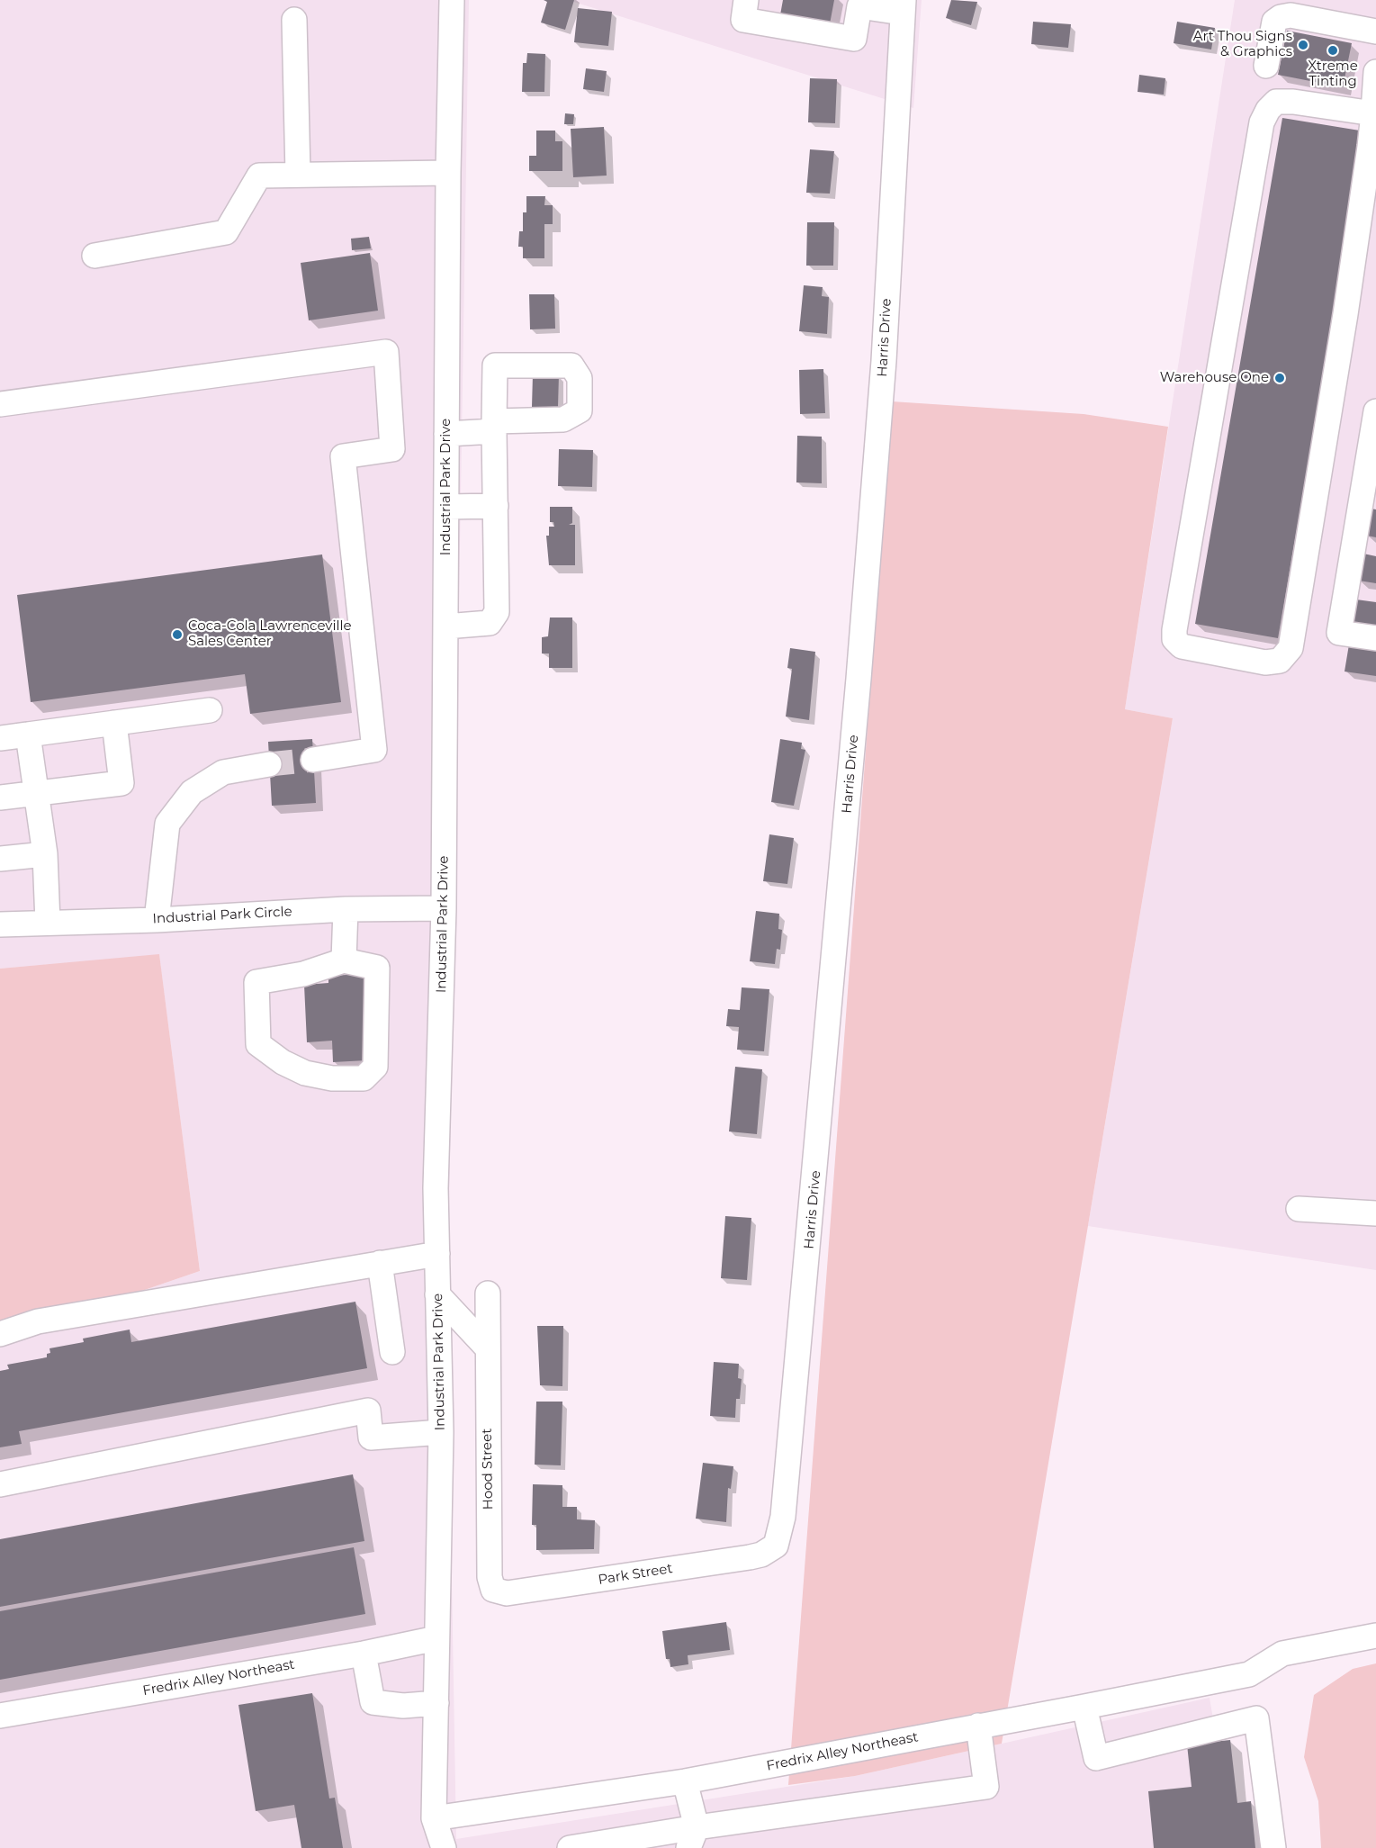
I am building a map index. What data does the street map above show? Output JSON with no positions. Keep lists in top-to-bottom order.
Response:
{
  "streets": {
    "street": [
      "Harris Drive",
      "Industrial Park Drive",
      "Industrial Park Circle",
      "Hood Street",
      "Park Street",
      "Fredrix Alley Northeast"
    ]
  },
  "crossings": [
    ["Harris Drive", "Park Street"],
    ["Industrial Park Drive", "Industrial Park Circle"],
    ["Industrial Park Drive", "Fredrix Alley Northeast"],
    ["Hood Street", "Park Street"]
  ],
  "places": [
    "Art Thou Signs & Graphics",
    "Xtreme Tinting",
    "Warehouse One",
    "Coca-Cola Lawrenceville Sales Center"
  ]
}
